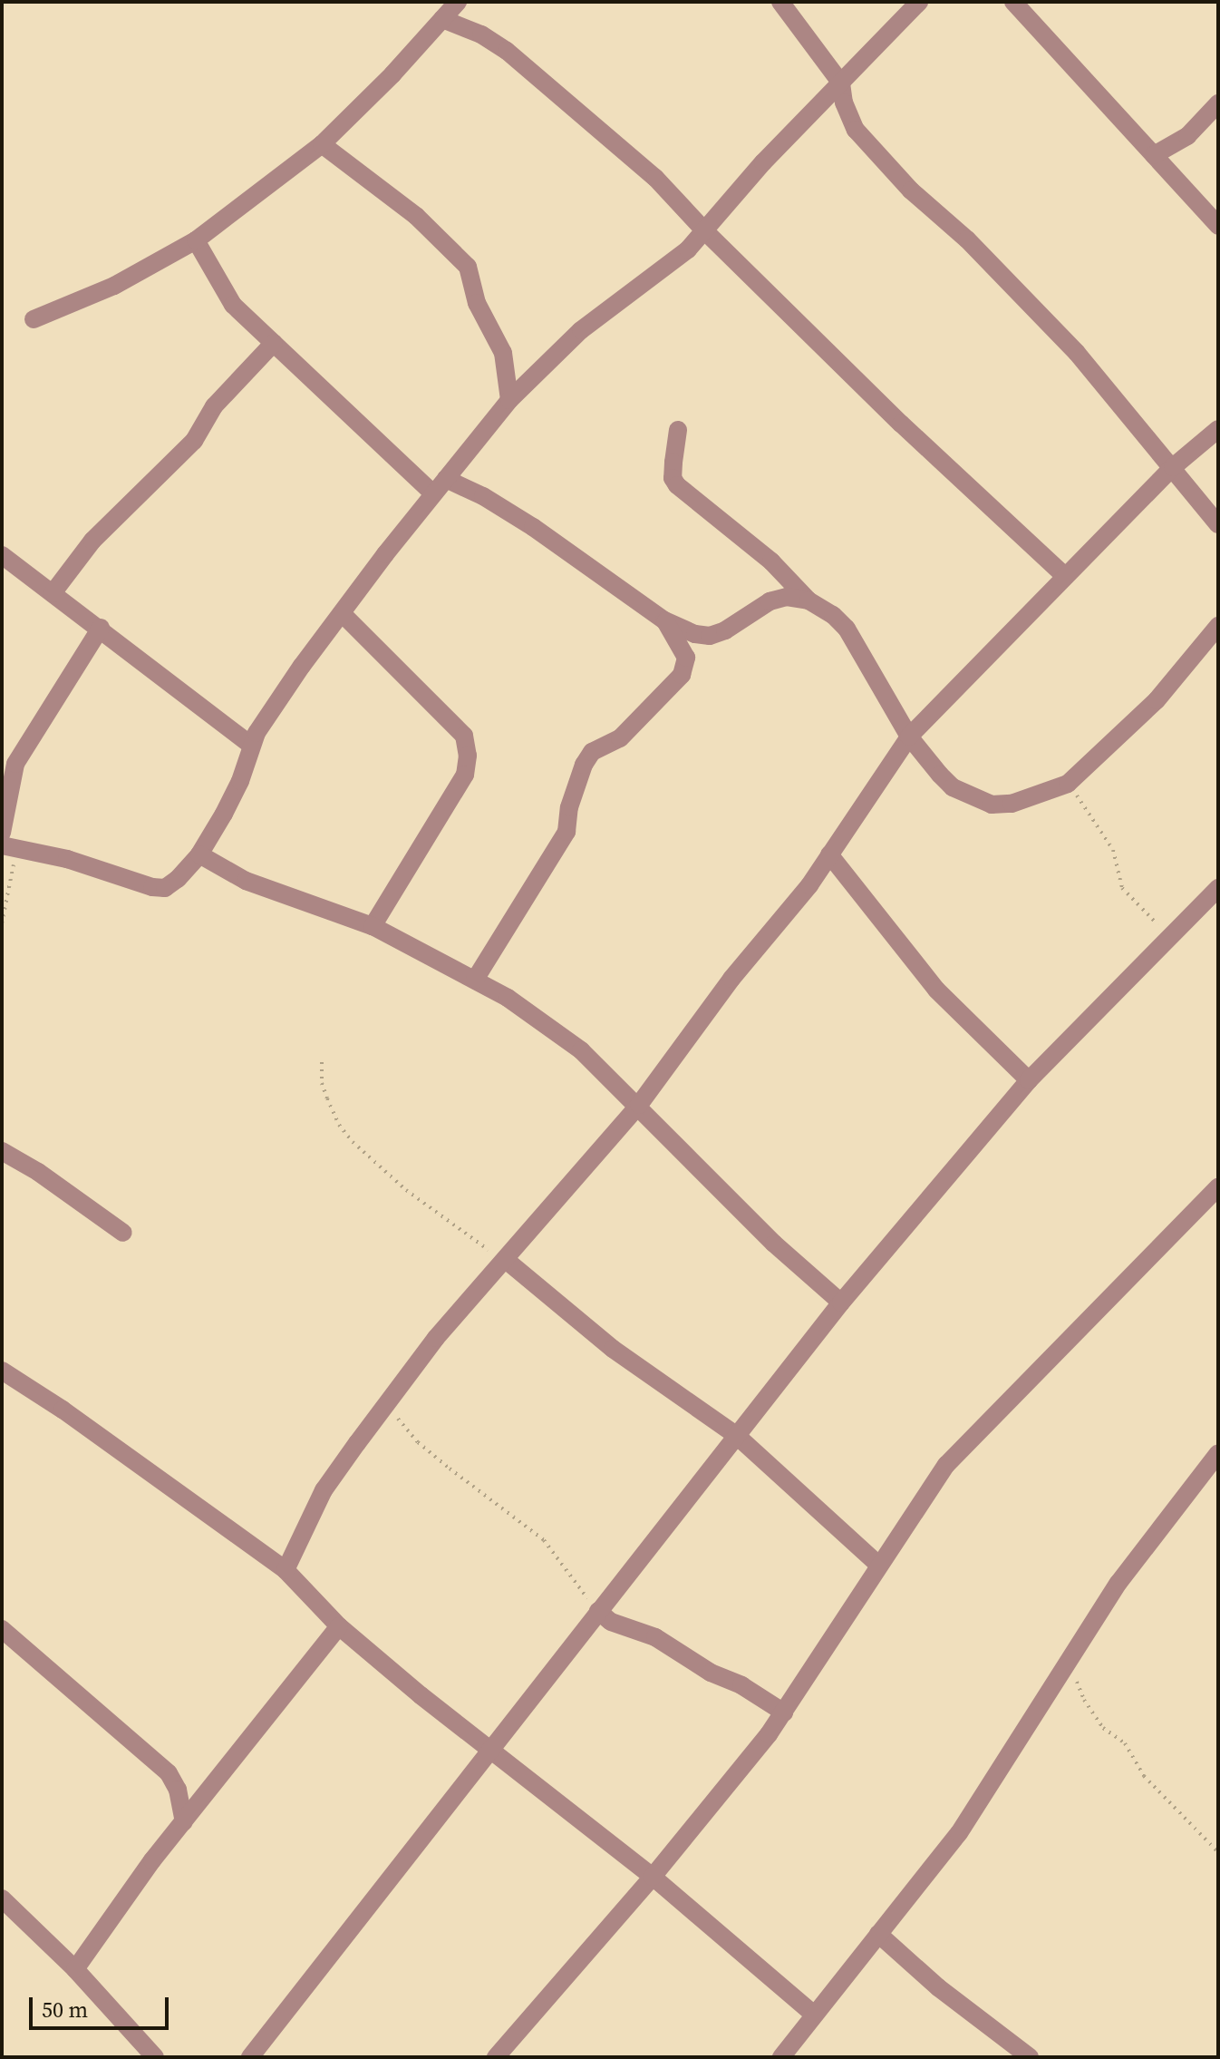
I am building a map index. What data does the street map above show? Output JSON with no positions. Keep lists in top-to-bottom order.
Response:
{
  "scale_bar": "50 m"
}
